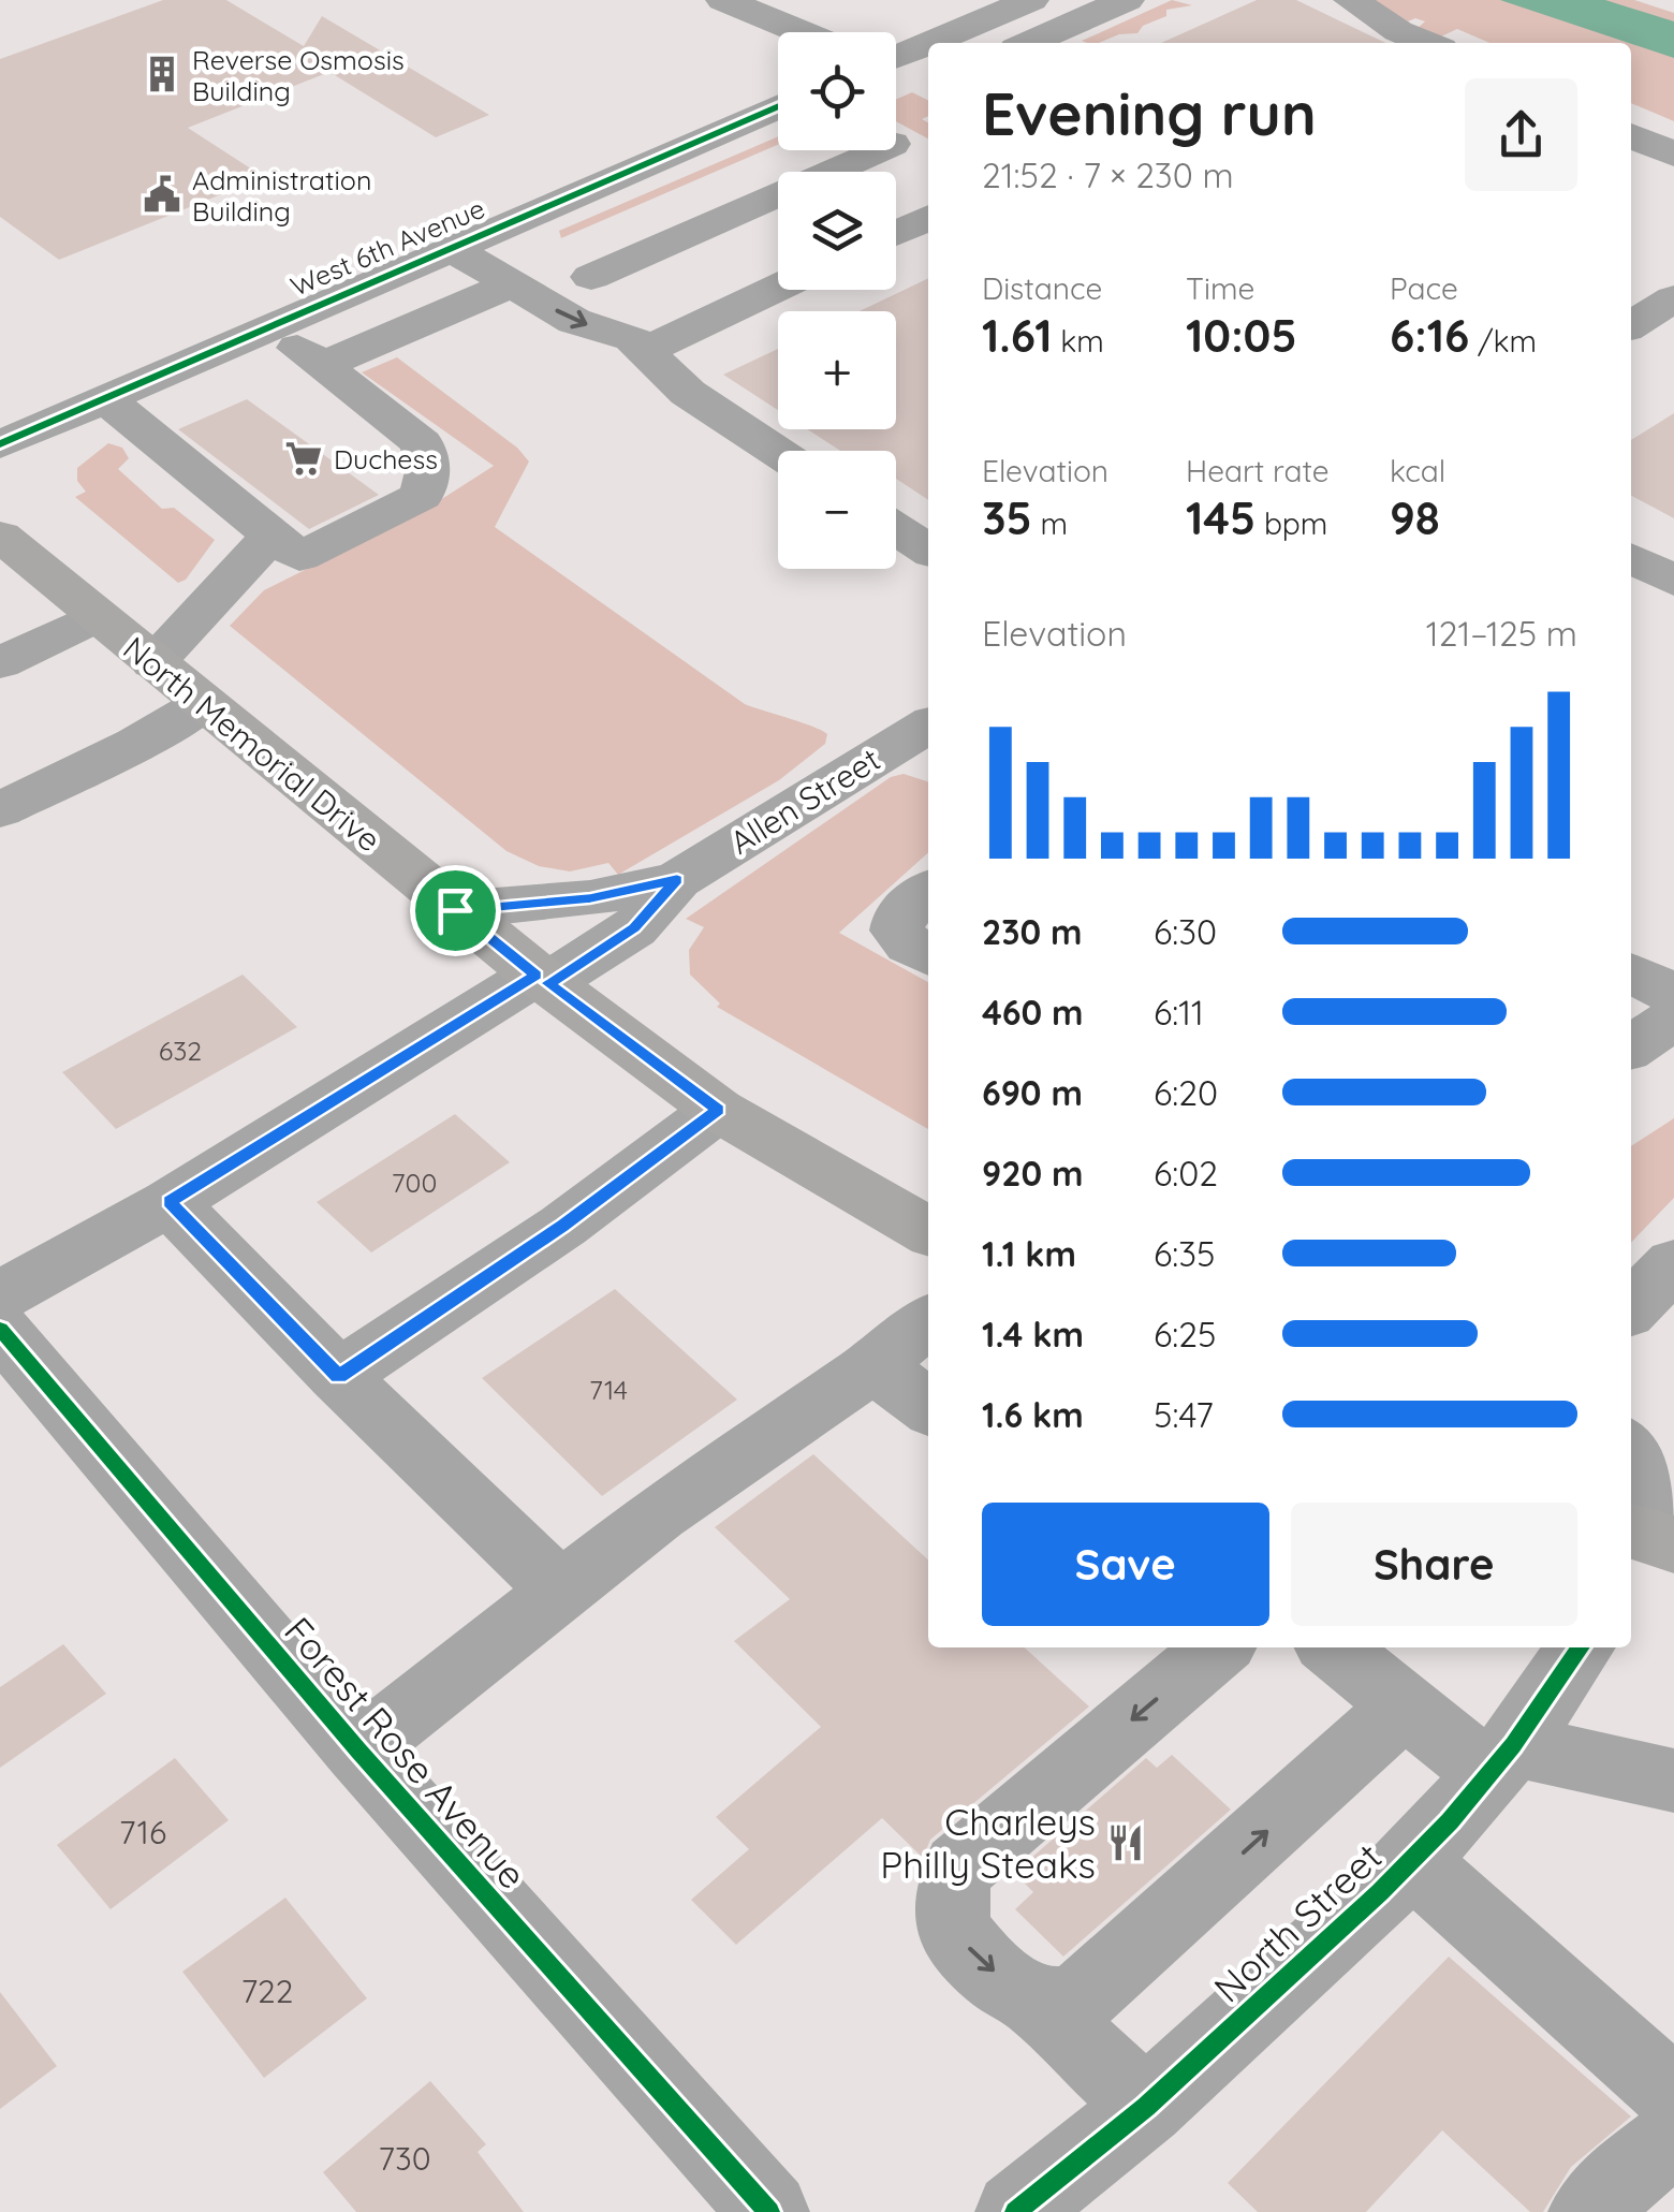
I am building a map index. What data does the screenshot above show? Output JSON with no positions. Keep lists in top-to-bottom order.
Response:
{
  "streets": {
    "main road": ["North Memorial Drive"],
    "street": [
      "West 6th Avenue",
      "Allen Street",
      "Forest Rose Avenue",
      "North Street"
    ]
  },
  "crossings": [
    ["North Memorial Drive", "Allen Street"]
  ],
  "places": {
    "building": ["Reverse Osmosis Building"],
    "public building": ["Administration Building"],
    "supermarket": ["Duchess"],
    "restaurant": ["Charleys Philly Steaks"]
  },
  "house_numbers": [
    "632",
    "700",
    "714",
    "716",
    "722",
    "730"
  ],
  "page": {
    "map_buttons": ["+", "−"],
    "heading": ["Evening run", "21:52 · 7 × 230 m"],
    "stats": [
      ["Distance", "1.61 km"],
      ["Time", "10:05"],
      ["Pace", "6:16 /km"],
      ["Elevation", "35 m"],
      ["Heart rate", "145 bpm"],
      ["kcal", "98"]
    ],
    "chart": ["Elevation", "121–125 m"],
    "list": [
      {
        "name": "230 m",
        "note": "6:30"
      },
      {
        "name": "460 m",
        "note": "6:11"
      },
      {
        "name": "690 m",
        "note": "6:20"
      },
      {
        "name": "920 m",
        "note": "6:02"
      },
      {
        "name": "1.1 km",
        "note": "6:35"
      },
      {
        "name": "1.4 km",
        "note": "6:25"
      },
      {
        "name": "1.6 km",
        "note": "5:47"
      }
    ],
    "buttons": ["Save", "Share"]
  }
}
